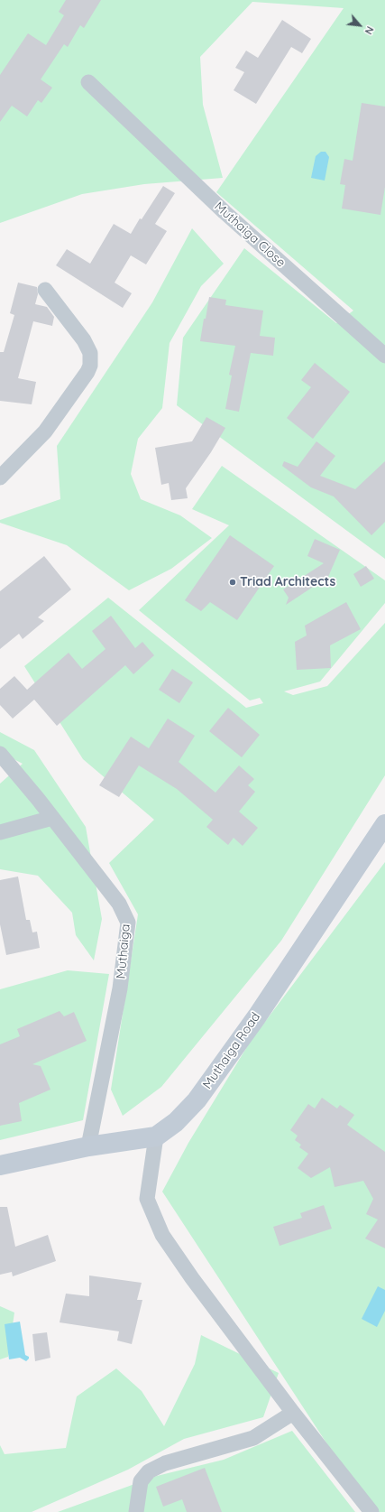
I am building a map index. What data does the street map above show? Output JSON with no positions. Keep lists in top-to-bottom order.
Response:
{
  "streets": {
    "main road": ["Muthaiga Road"],
    "street": ["Muthaiga Close", "Muthaiga"]
  },
  "crossings": [
    ["Muthaiga", "Muthaiga Road"]
  ],
  "places": ["Triad Architects"],
  "north": "bottom right"
}
